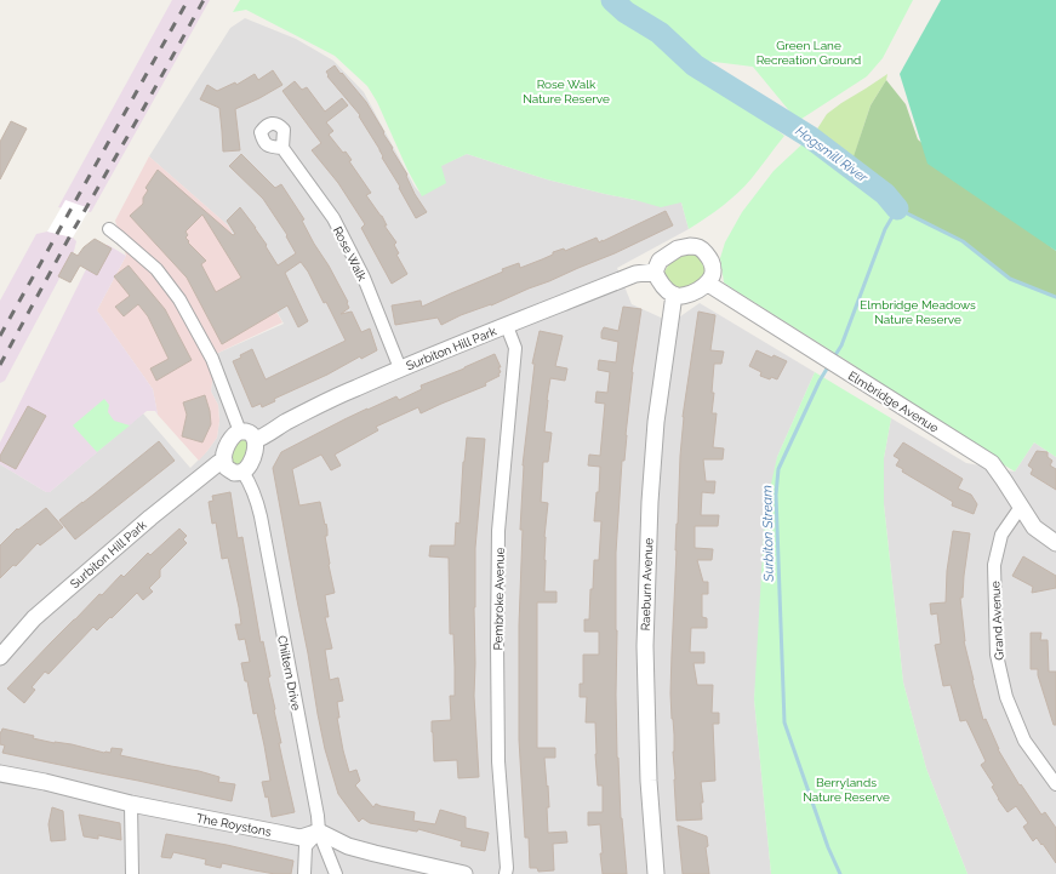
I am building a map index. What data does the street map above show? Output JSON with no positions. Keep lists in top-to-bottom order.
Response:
{
  "streets": {
    "street": [
      "Rose Walk",
      "Surbiton Hill Park",
      "Elmbridge Avenue",
      "Raeburn Avenue",
      "Pembroke Avenue",
      "Grand Avenue",
      "Chiltern Drive",
      "The Roystons"
    ]
  },
  "crossings": [
    ["Rose Walk", "Surbiton Hill Park"],
    ["Surbiton Hill Park", "Elmbridge Avenue"],
    ["Surbiton Hill Park", "Raeburn Avenue"],
    ["Surbiton Hill Park", "Pembroke Avenue"],
    ["Surbiton Hill Park", "Chiltern Drive"],
    ["Elmbridge Avenue", "Raeburn Avenue"],
    ["Elmbridge Avenue", "Grand Avenue"],
    ["Chiltern Drive", "The Roystons"]
  ],
  "water": ["Hogsmill River", "Surbiton Stream"],
  "parks": [
    "Green Lane Recreation Ground",
    "Rose Walk Nature Reserve",
    "Elmbridge Meadows Nature Reserve",
    "Berrylands Nature Reserve"
  ]
}
